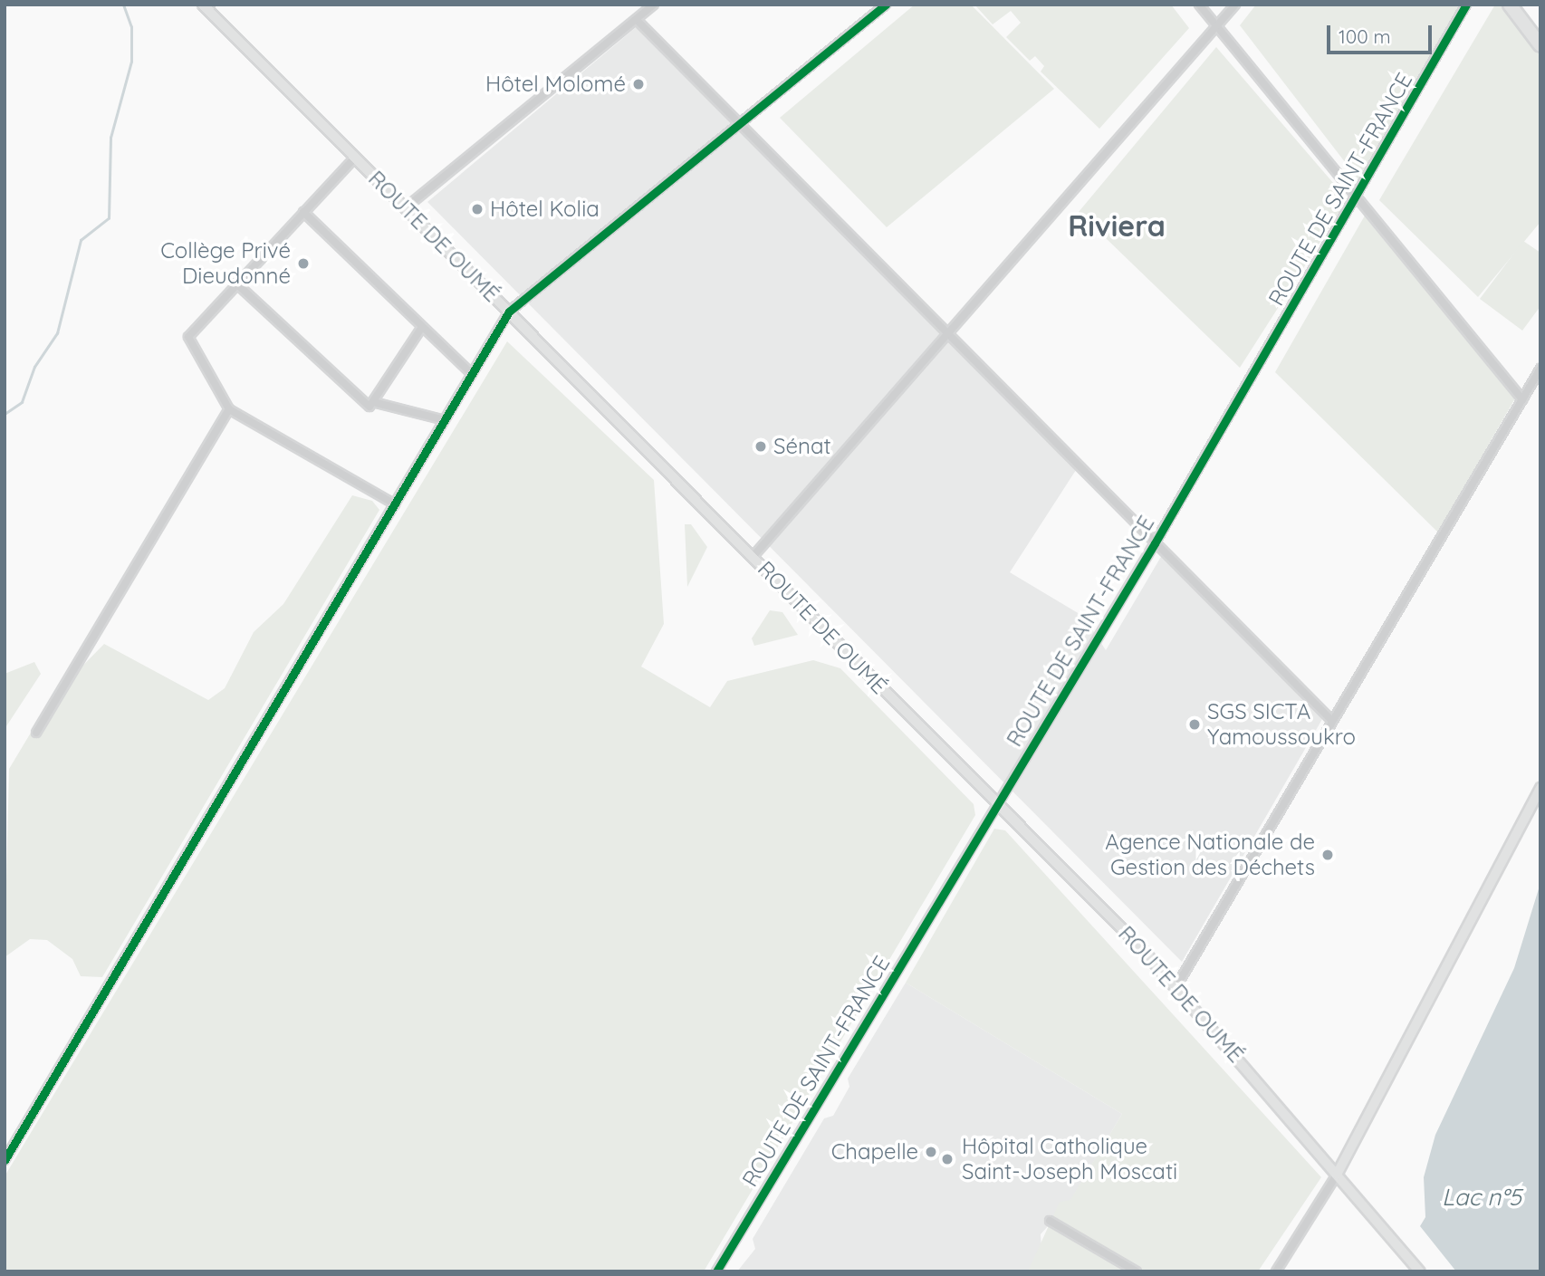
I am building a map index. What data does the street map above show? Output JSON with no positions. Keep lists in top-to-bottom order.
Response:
{
  "streets": {
    "main road": ["ROUTE DE OUMÉ"],
    "street": ["ROUTE DE SAINT-FRANCE"]
  },
  "crossings": [
    ["ROUTE DE SAINT-FRANCE", "ROUTE DE OUMÉ"]
  ],
  "districts": ["Riviera"],
  "water": ["Lac n°5"],
  "places": [
    "Hôtel Molomé",
    "Hôtel Kolia",
    "Collège Privé Dieudonné",
    "Sénat",
    "SGS SICTA Yamoussoukro",
    "Agence Nationale de Gestion des Déchets",
    "Chapelle",
    "Hôpital Catholique Saint-Joseph Moscati"
  ],
  "scale_bar": "100 m"
}
